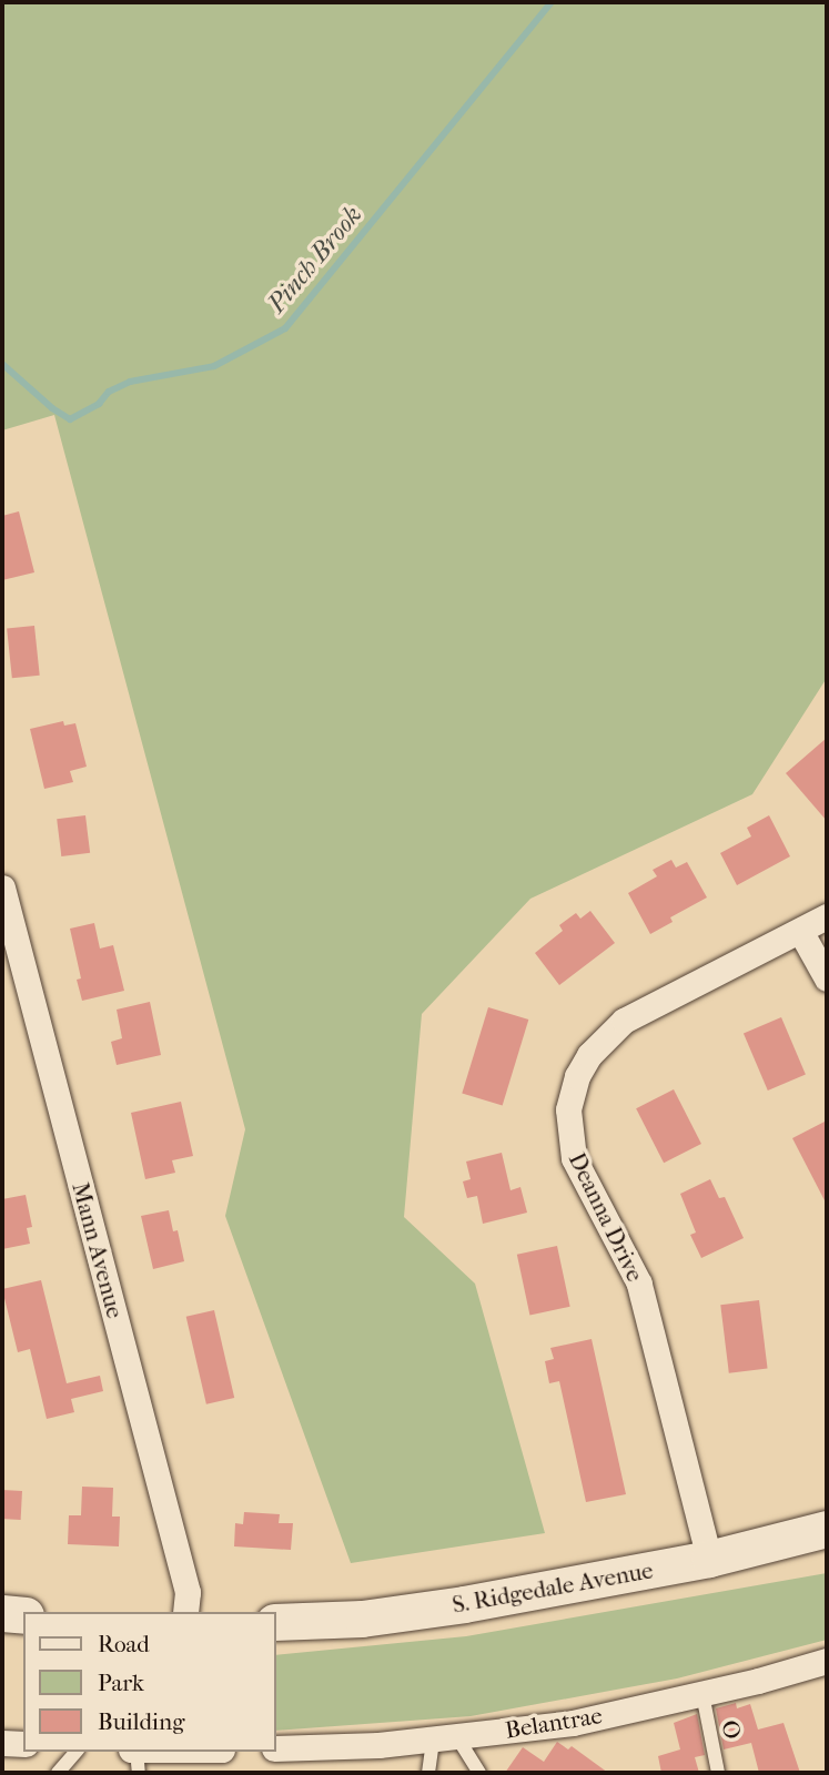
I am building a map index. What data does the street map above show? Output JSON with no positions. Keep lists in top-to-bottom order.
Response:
{
  "streets": {
    "main road": ["S. Ridgedale Avenue"],
    "street": ["Deanna Drive", "Mann Avenue", "Belantrae"],
    "lane": ["O"]
  },
  "crossings": [
    ["Deanna Drive", "S. Ridgedale Avenue"],
    ["Belantrae", "O"]
  ],
  "water": ["Pinch Brook"],
  "legend": ["Road", "Park", "Building"]
}
